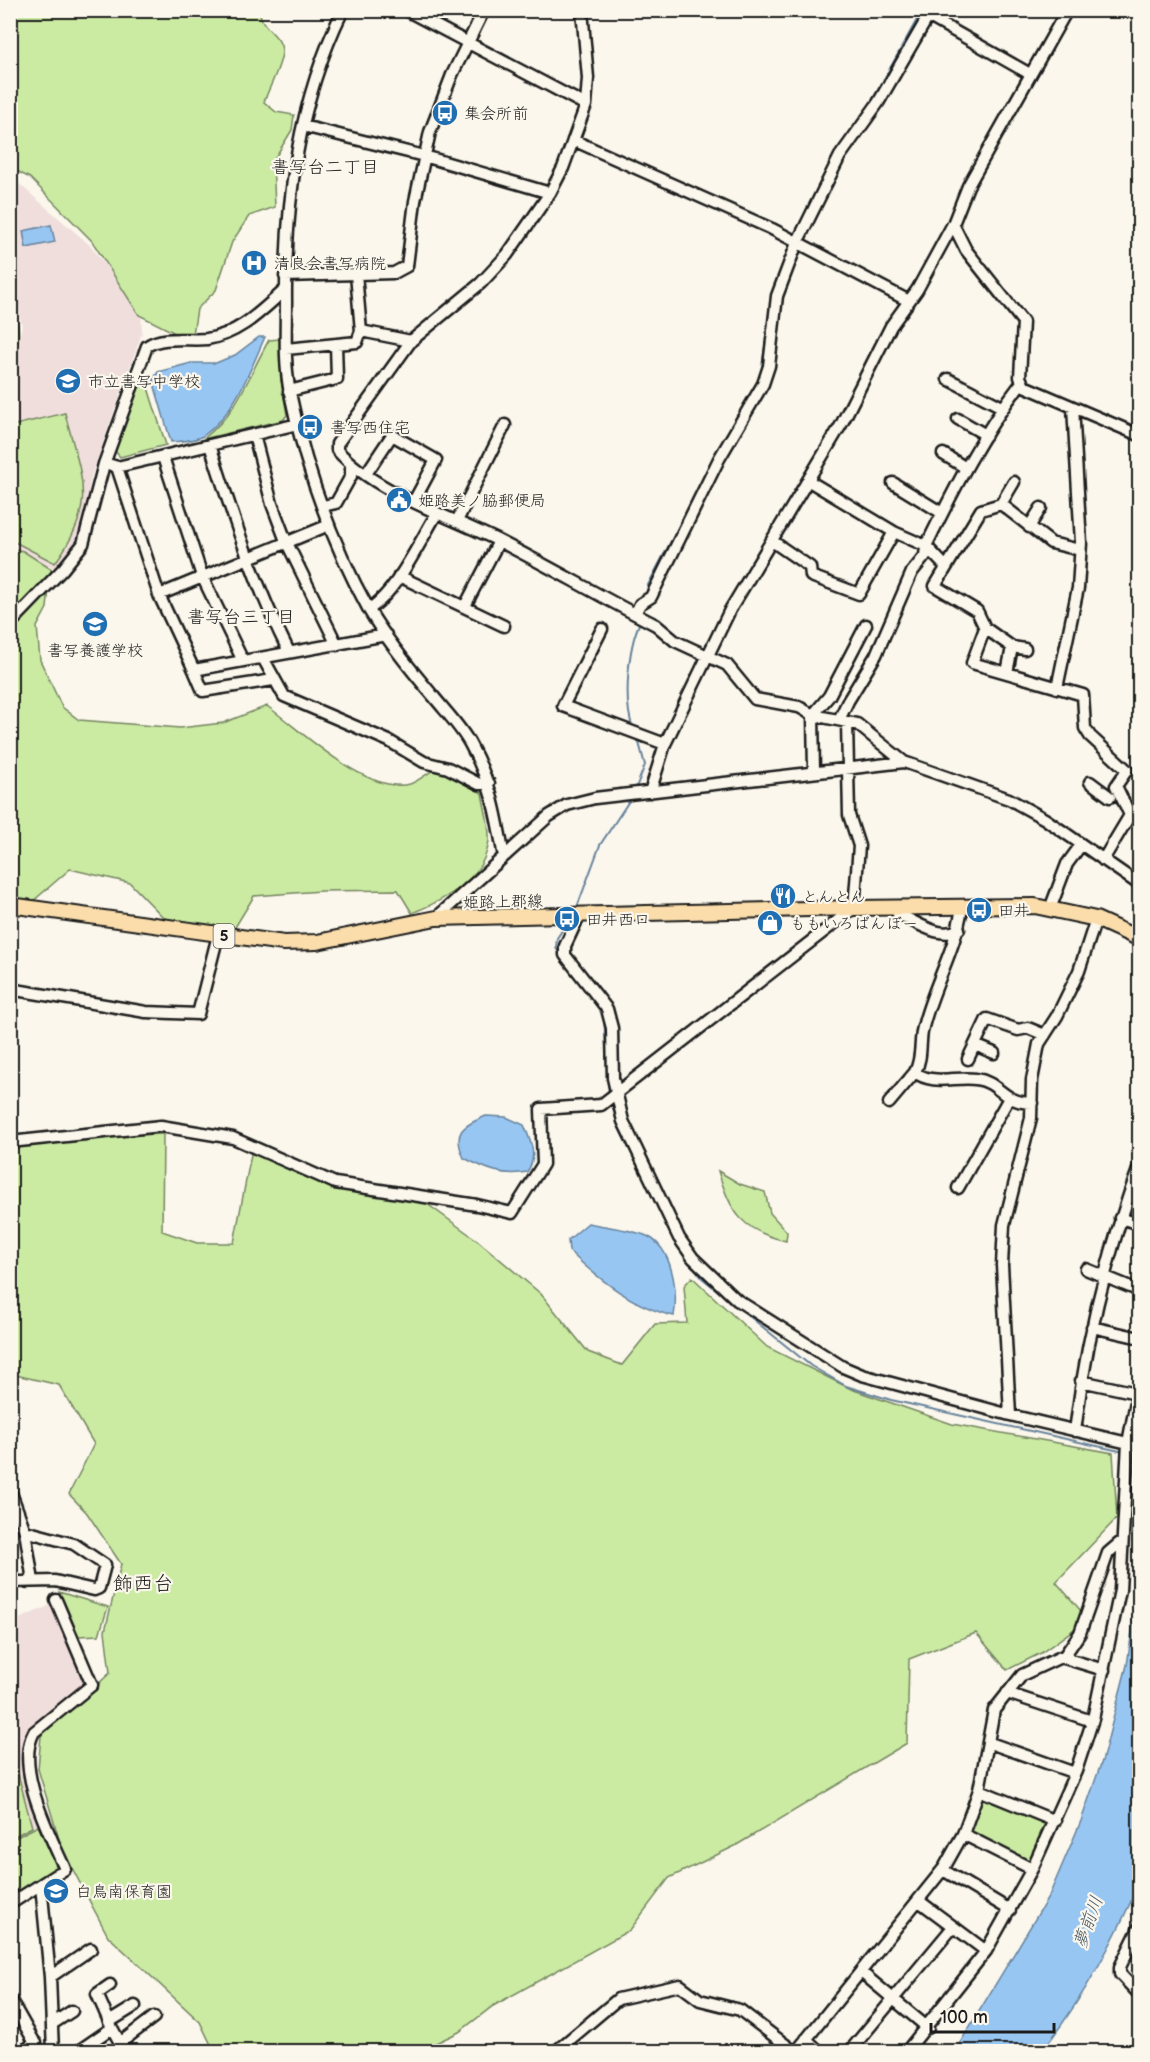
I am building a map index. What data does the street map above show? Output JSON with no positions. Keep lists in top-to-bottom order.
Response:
{
  "streets": {
    "main road": ["姫路上郡線", "5"]
  },
  "districts": ["書写台二丁目", "書写台三丁目", "飾西台"],
  "water": ["夢前川"],
  "places": {
    "bus stop": [
      "集会所前",
      "書写西住宅",
      "田井",
      "田井西口"
    ],
    "hospital": ["清良会書写病院"],
    "school or university": ["市立書写中学校", "書写養護学校", "白鳥南保育園"],
    "public building": ["姫路美ノ脇郵便局"],
    "restaurant": ["とんとん"],
    "shop": ["ももいろばんぼー"]
  },
  "scale_bar": "100 m"
}
